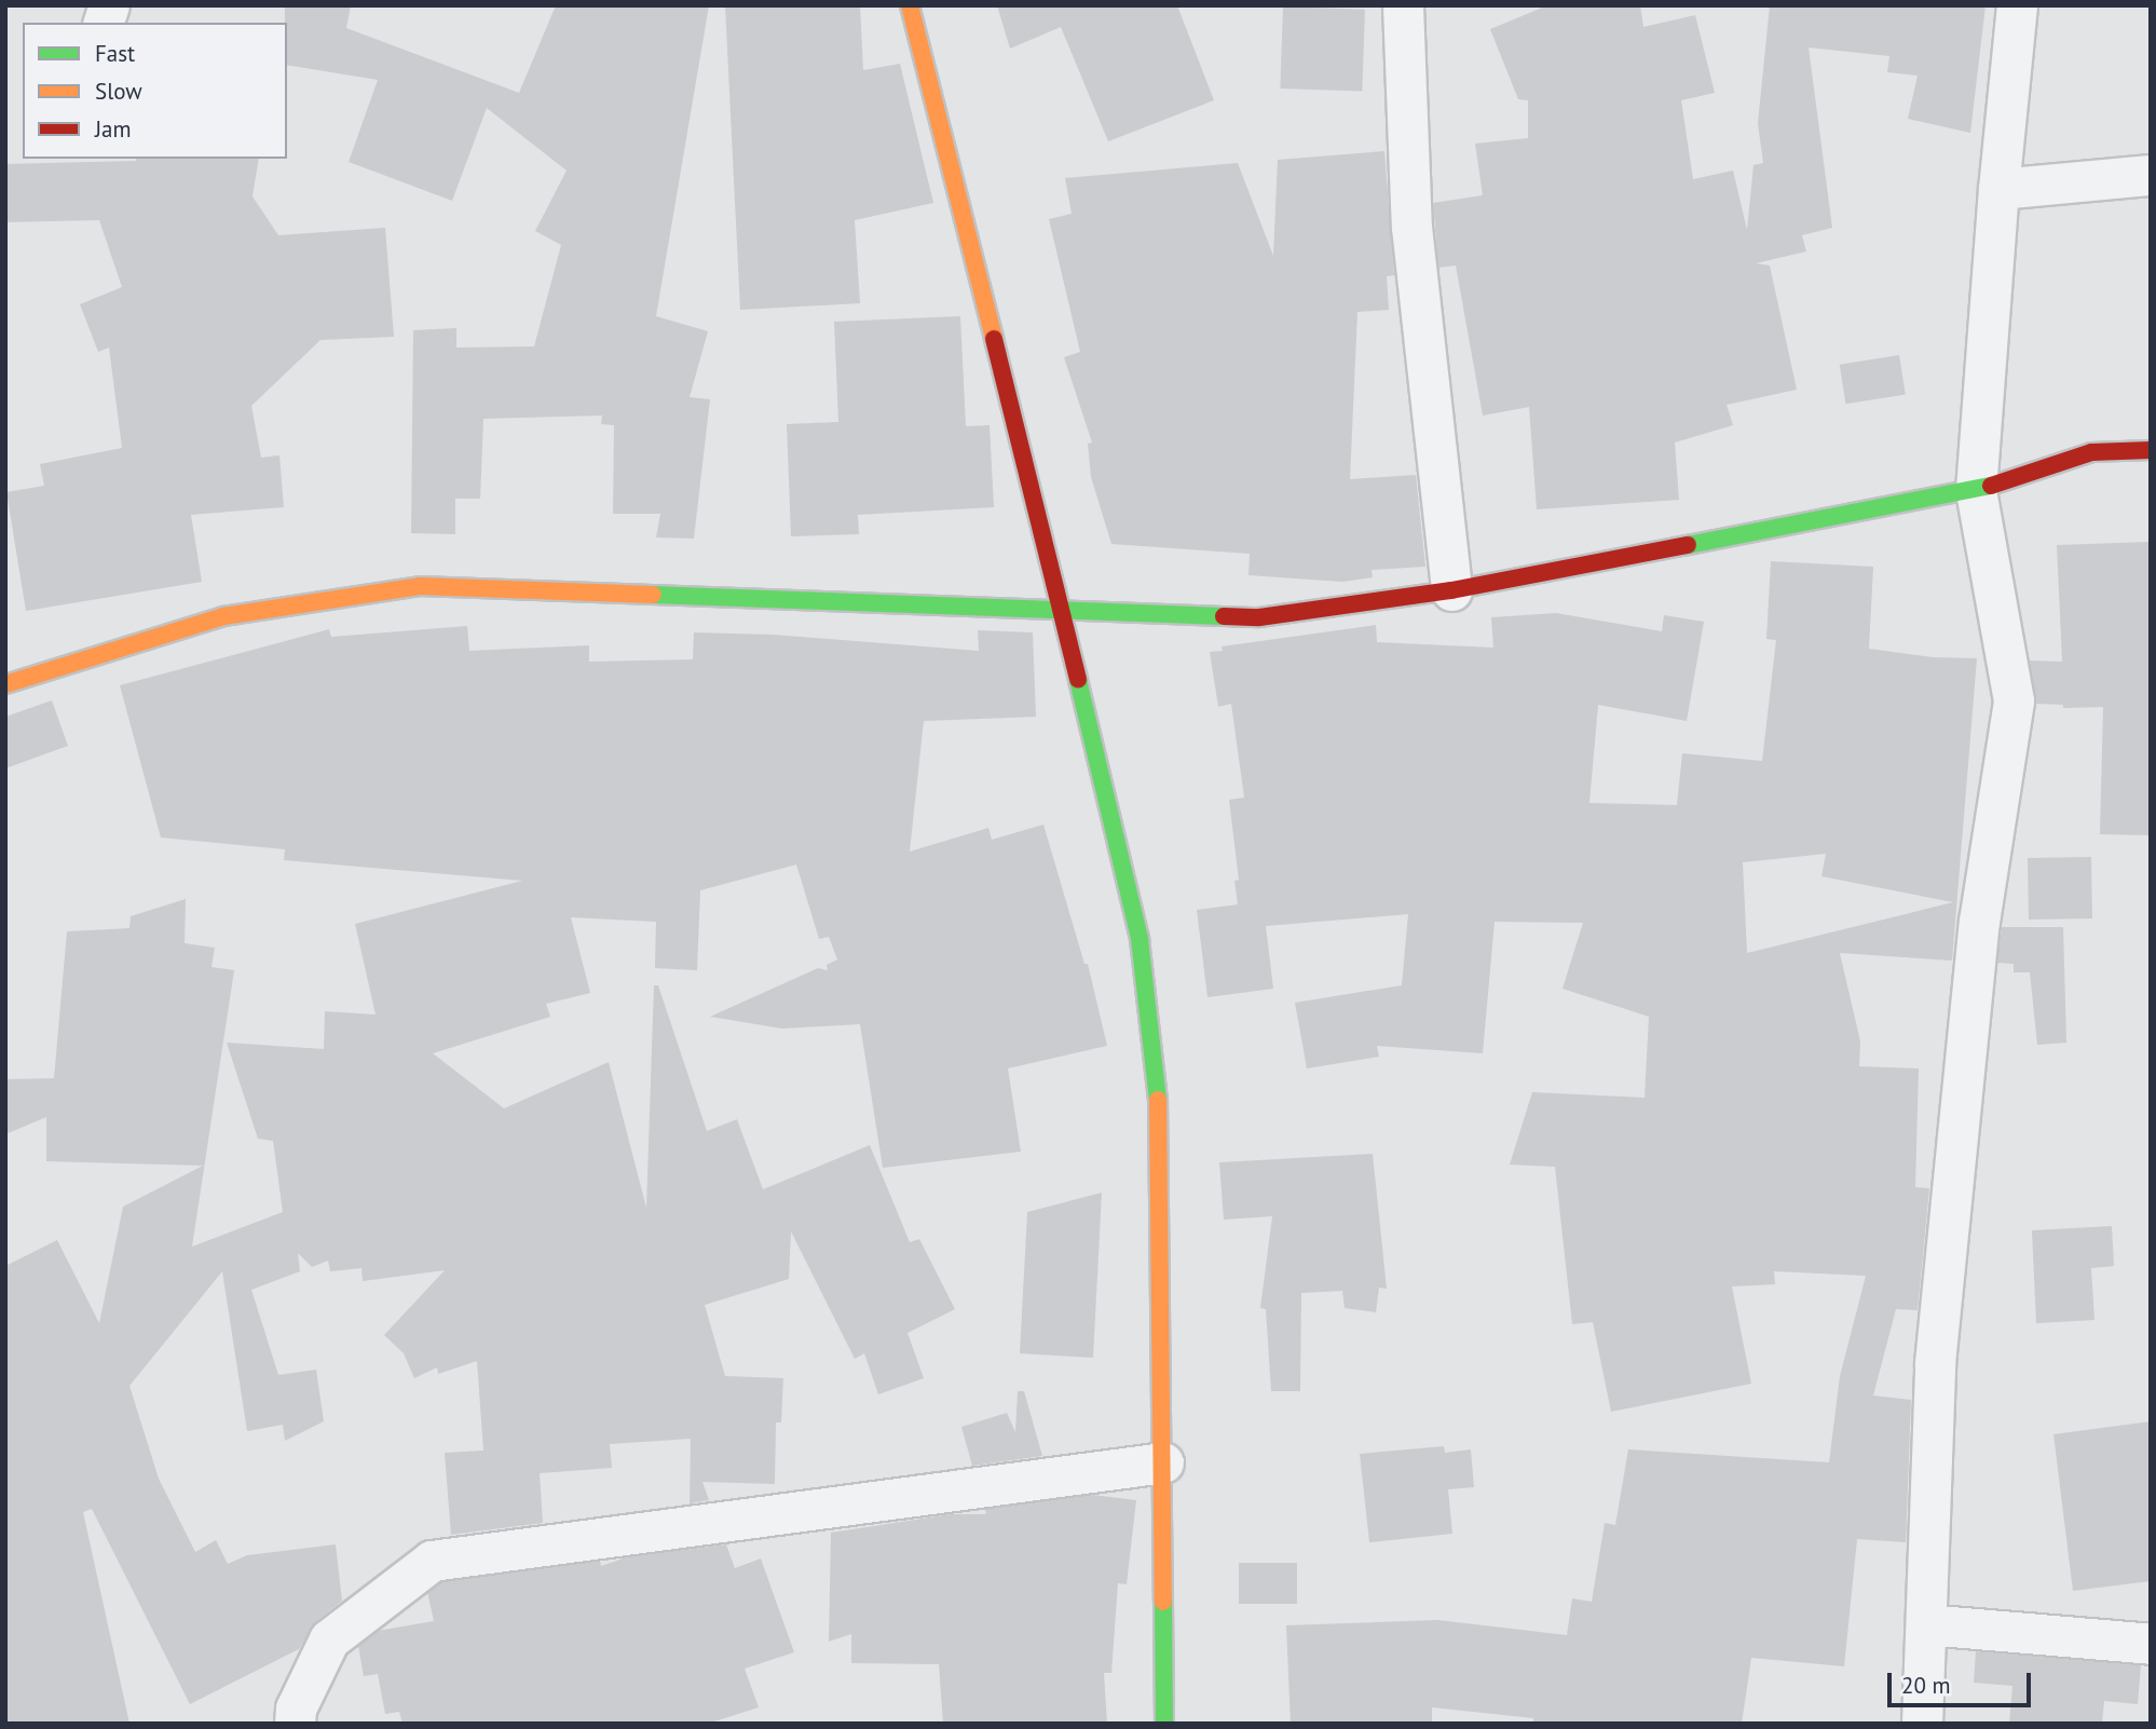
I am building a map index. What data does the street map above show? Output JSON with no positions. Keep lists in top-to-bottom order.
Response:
{
  "legend": ["Fast", "Slow", "Jam"],
  "scale_bar": "20 m"
}
